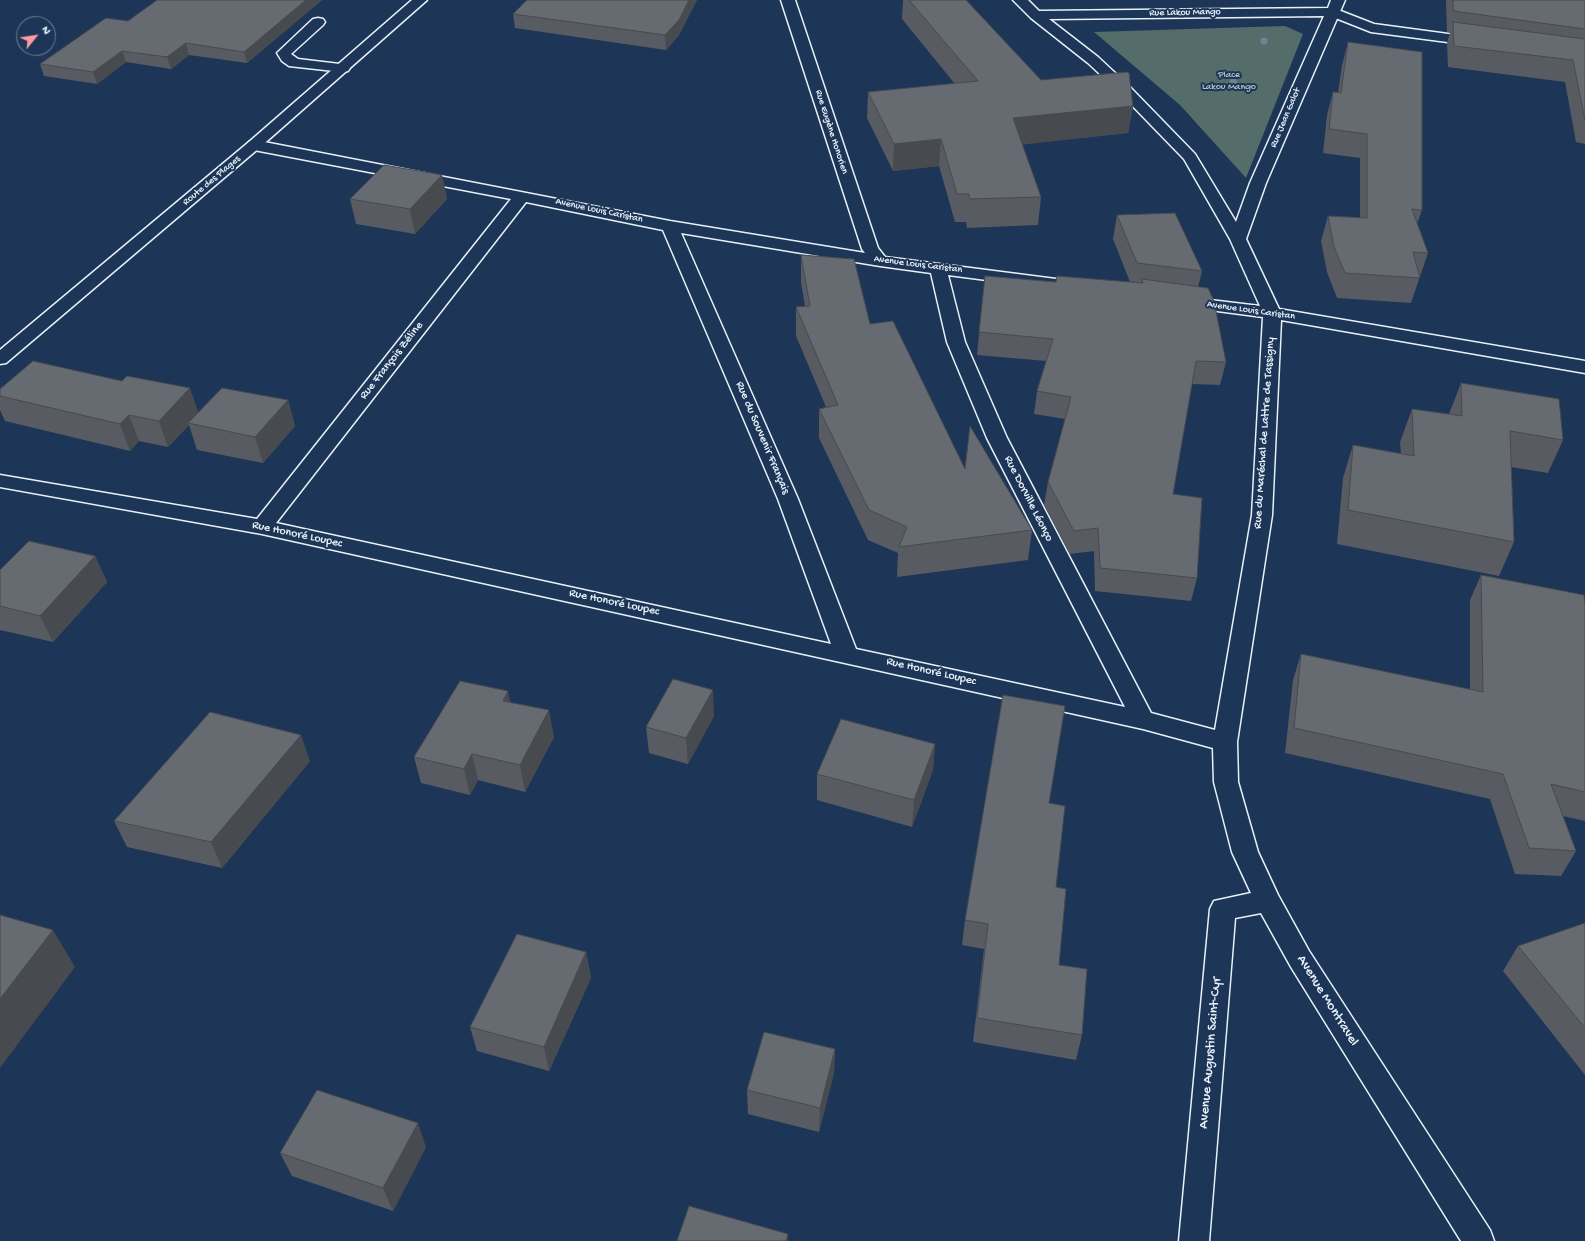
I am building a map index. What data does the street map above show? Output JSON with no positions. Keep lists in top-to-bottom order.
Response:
{
  "streets": {
    "street": [
      "Rue Lakou Mango",
      "Rue Jean Galot",
      "Rue Eugène Honorien",
      "Route des Plages",
      "Avenue Louis Caristan",
      "Rue François Zéline",
      "Rue du Maréchal de Lattre de Tassigny",
      "Rue du Souvenir Français",
      "Rue Dorville Léonço",
      "Rue Honoré Loupec",
      "Avenue Montravel",
      "Avenue Augustin Saint-Cyr"
    ]
  },
  "crossings": [
    ["Rue Lakou Mango", "Rue Jean Galot"],
    ["Rue Lakou Mango", "Rue du Maréchal de Lattre de Tassigny"],
    ["Rue Jean Galot", "Rue du Maréchal de Lattre de Tassigny"],
    ["Rue Eugène Honorien", "Avenue Louis Caristan"],
    ["Route des Plages", "Avenue Louis Caristan"],
    ["Avenue Louis Caristan", "Rue François Zéline"],
    ["Avenue Louis Caristan", "Rue du Maréchal de Lattre de Tassigny"],
    ["Avenue Louis Caristan", "Rue du Souvenir Français"],
    ["Avenue Louis Caristan", "Rue Dorville Léonço"],
    ["Rue François Zéline", "Rue Honoré Loupec"],
    ["Rue du Maréchal de Lattre de Tassigny", "Rue Honoré Loupec"],
    ["Rue du Maréchal de Lattre de Tassigny", "Avenue Montravel"],
    ["Rue du Souvenir Français", "Rue Honoré Loupec"],
    ["Rue Dorville Léonço", "Rue Honoré Loupec"],
    ["Rue Honoré Loupec", "Avenue Montravel"],
    ["Avenue Montravel", "Avenue Augustin Saint-Cyr"]
  ],
  "parks": ["Place Lakou Mango"],
  "north": "top right"
}
